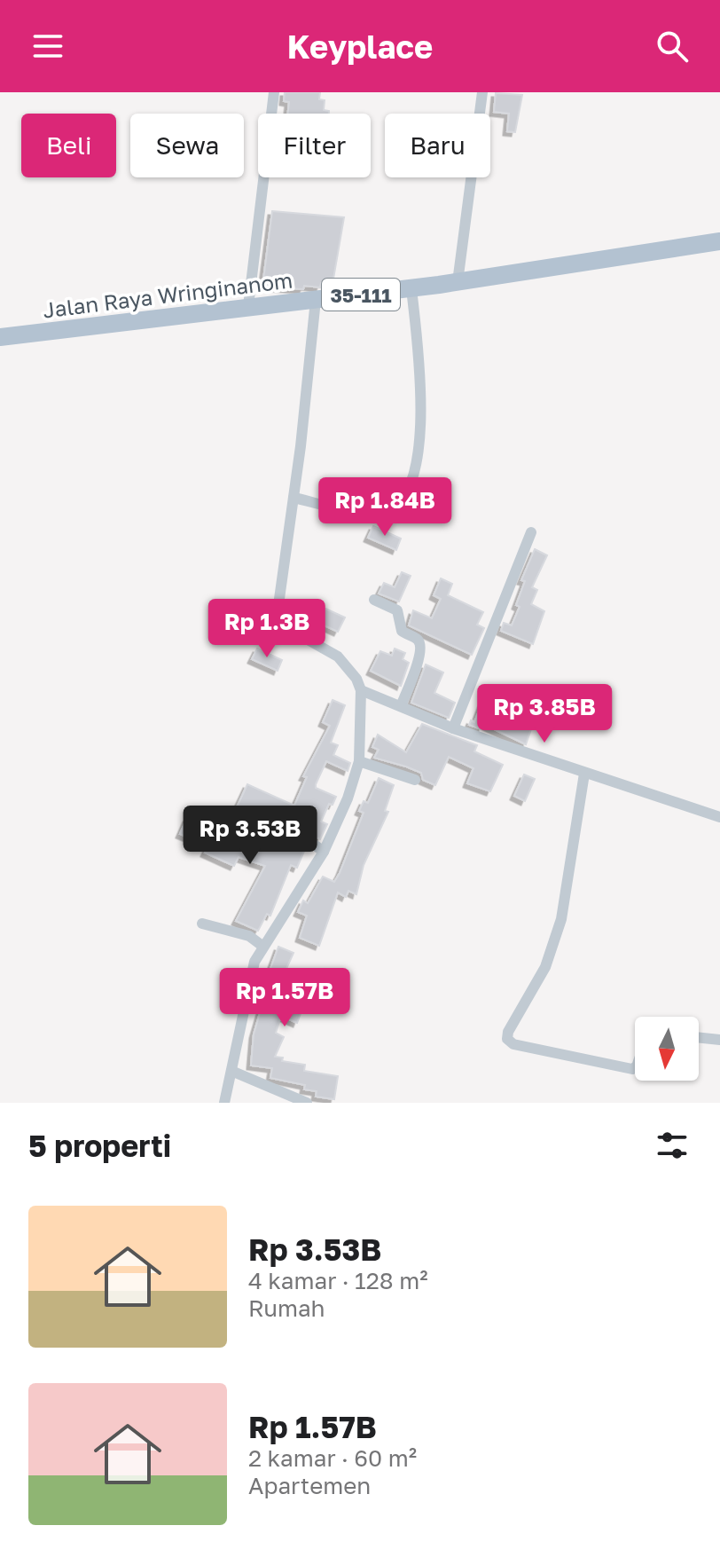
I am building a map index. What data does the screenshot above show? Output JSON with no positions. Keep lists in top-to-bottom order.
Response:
{
  "streets": {
    "main road": ["Jalan Raya Wringinanom", "35-111"]
  },
  "north": "bottom",
  "page": {
    "header": "Keyplace",
    "chip": [
      "Beli",
      "Sewa",
      "Filter",
      "Baru"
    ],
    "price": [
      "Rp 1.84B",
      "Rp 1.3B",
      "Rp 3.85B",
      "Rp 3.53B",
      "Rp 1.57B"
    ],
    "heading": "5 properti",
    "list": [
      {
        "name": "Rp 3.53B",
        "note": "4 kamar · 128 m² · Rumah"
      },
      {
        "name": "Rp 1.57B",
        "note": "2 kamar · 60 m² · Apartemen"
      }
    ]
  }
}
